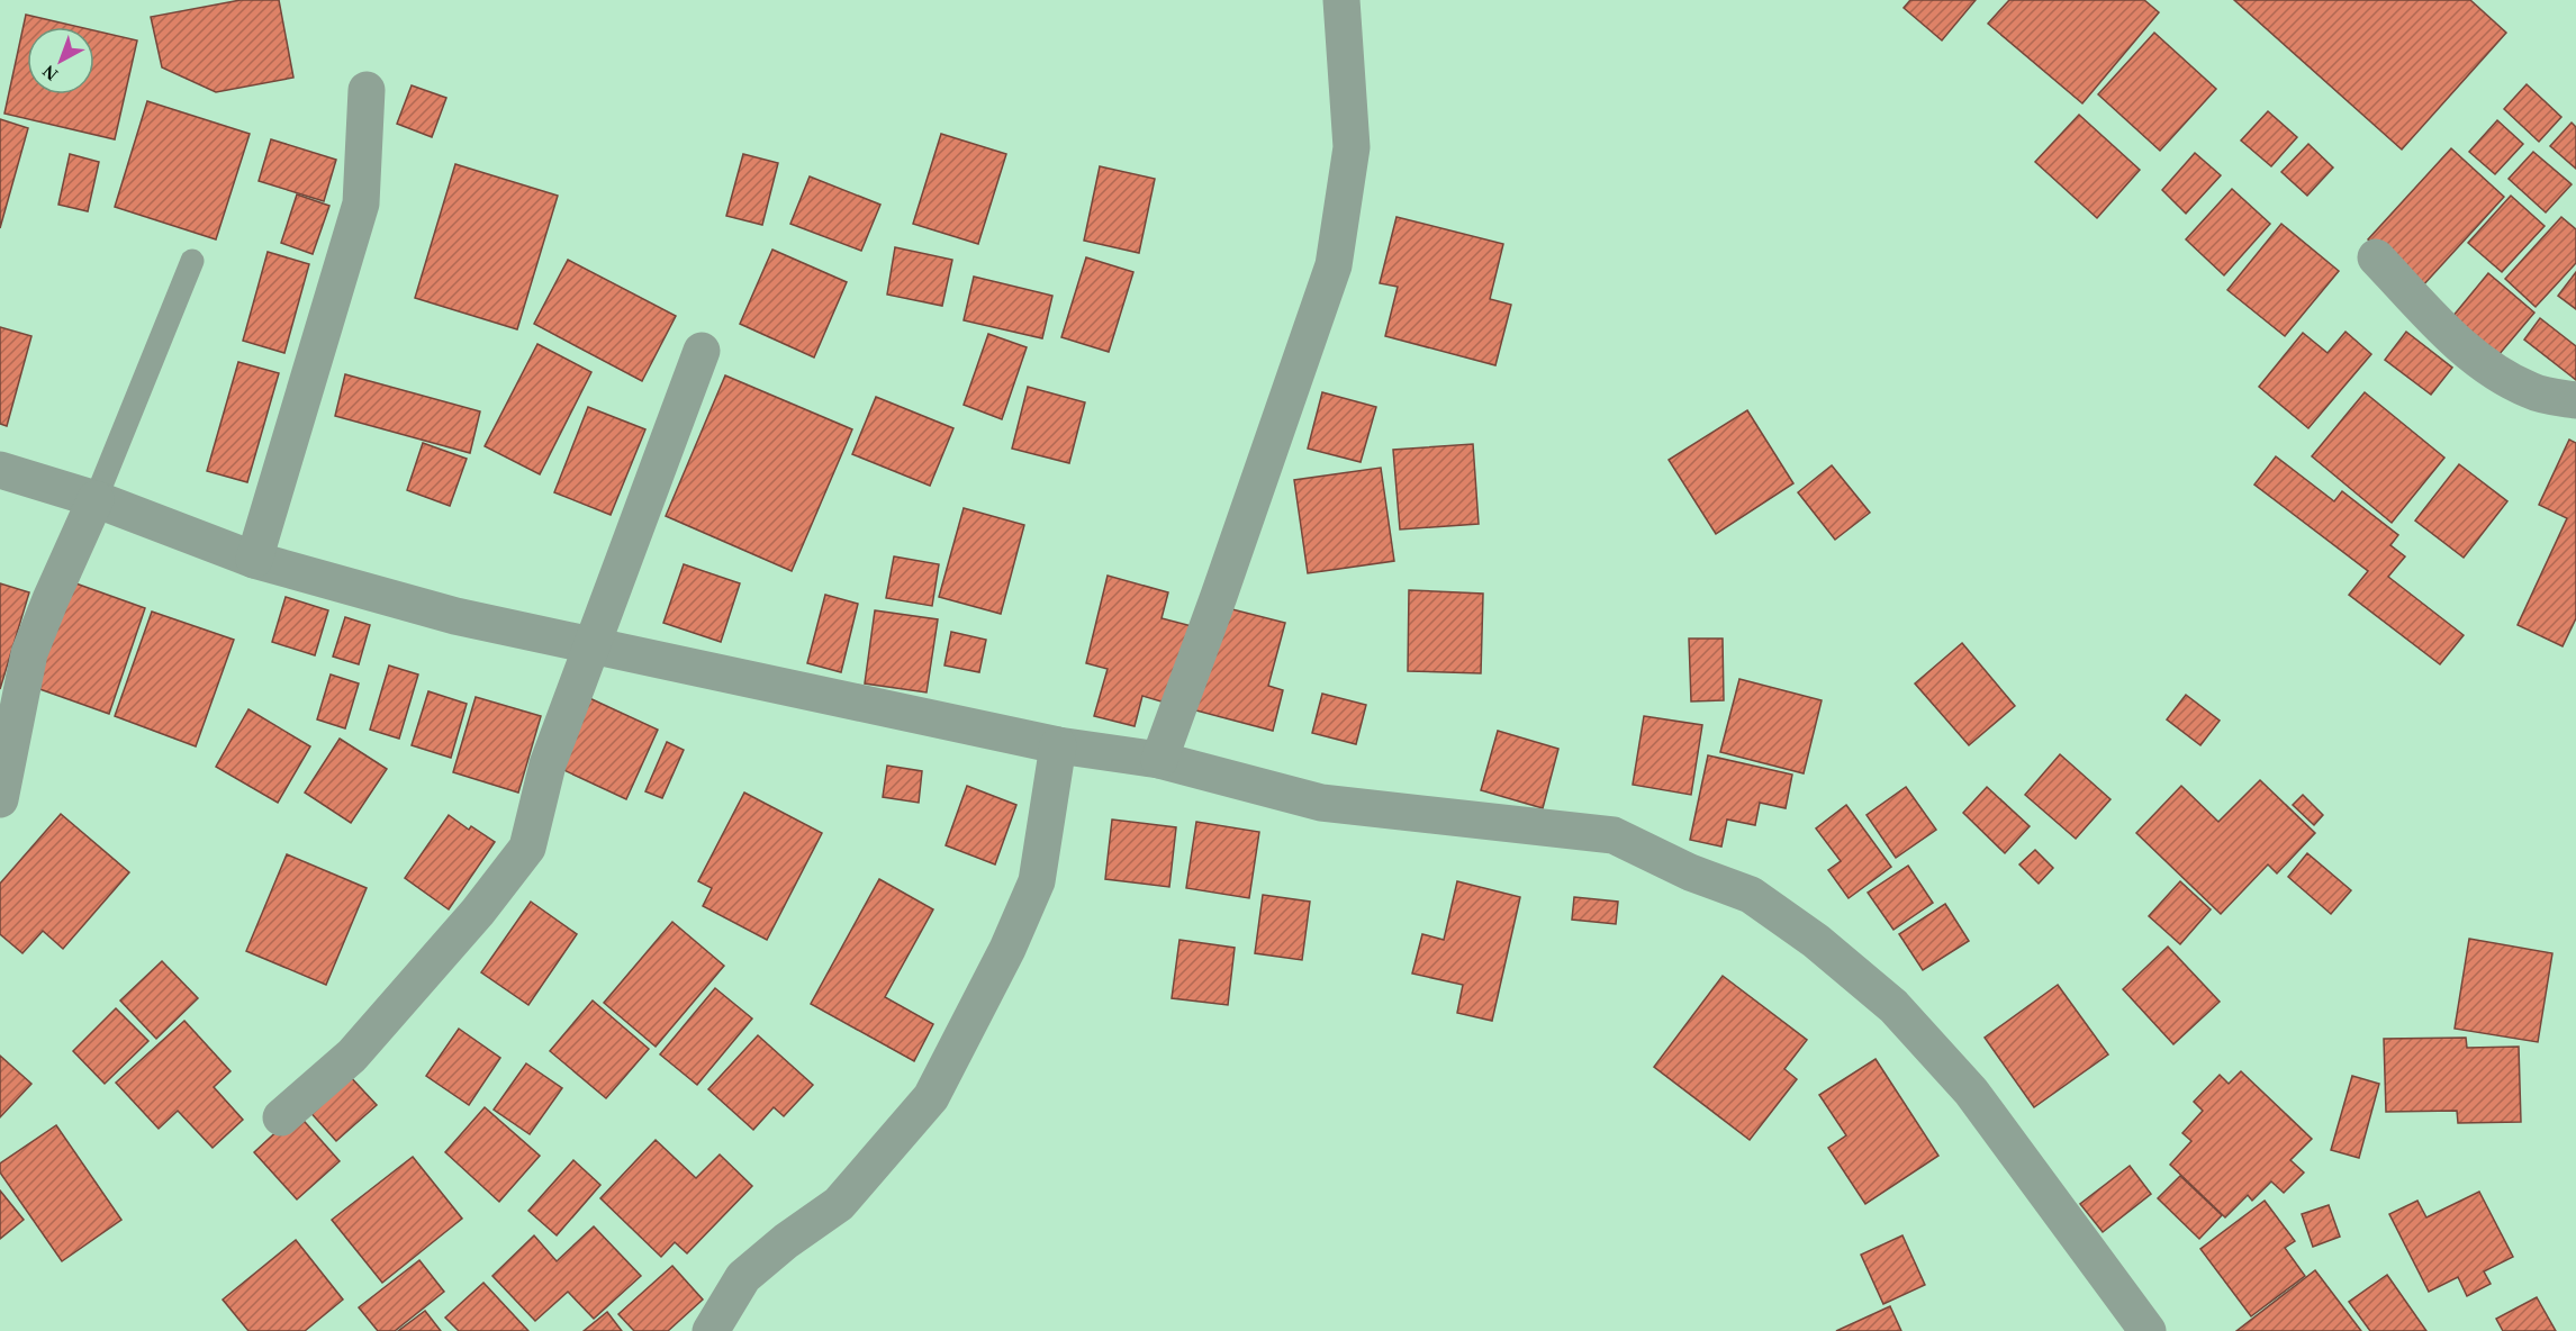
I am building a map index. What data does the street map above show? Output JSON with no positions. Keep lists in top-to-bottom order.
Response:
{
  "north": "bottom left"
}
